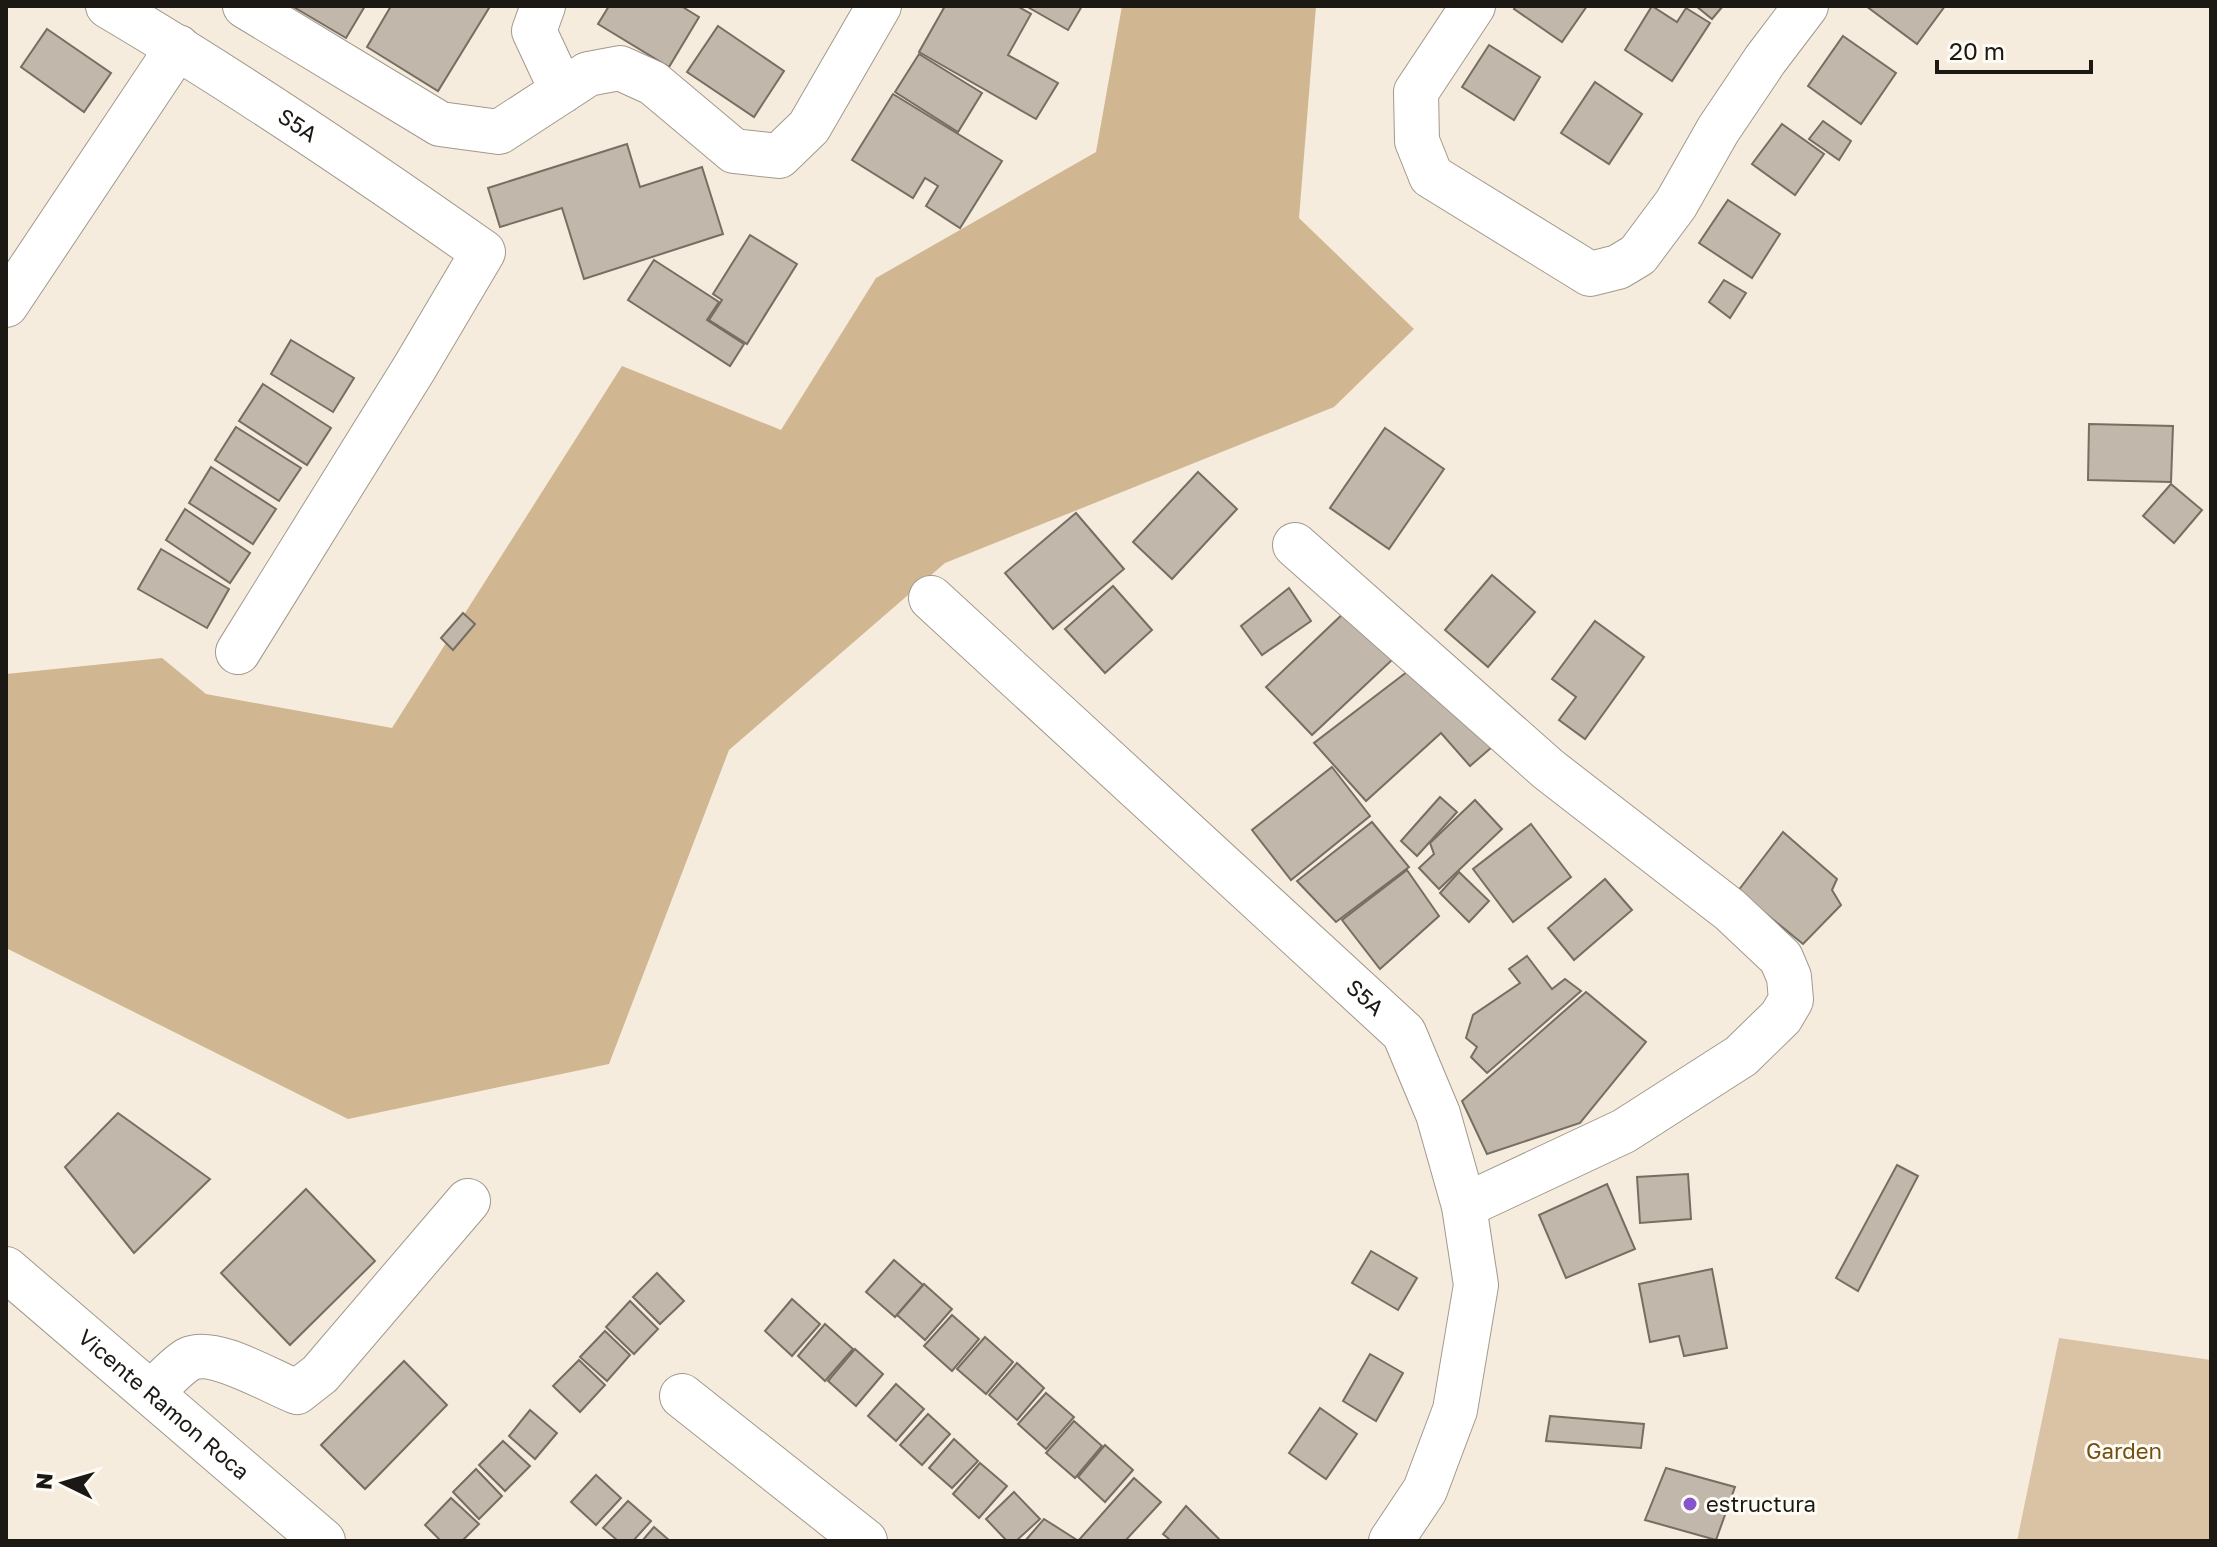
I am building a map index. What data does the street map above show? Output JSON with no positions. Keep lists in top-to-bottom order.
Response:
{
  "streets": {
    "street": ["S5A", "Vicente Ramon Roca"]
  },
  "parks": ["Garden"],
  "places": ["estructura"],
  "scale_bar": "20 m",
  "north": "left"
}
